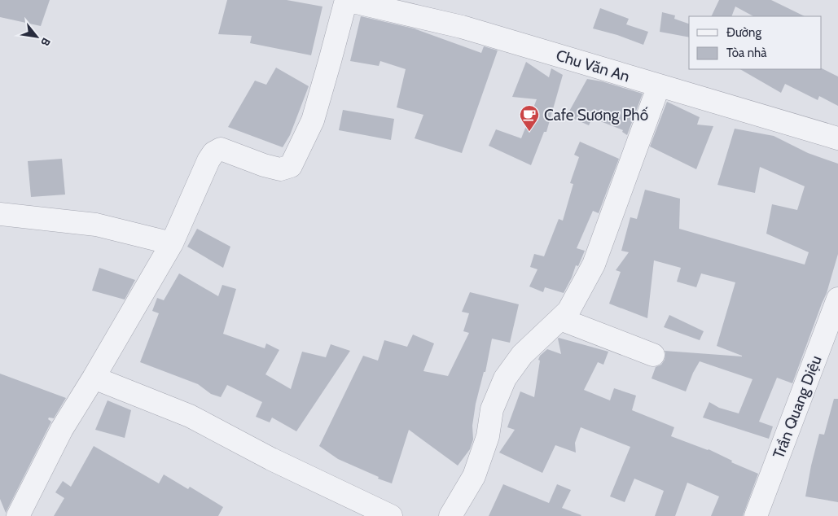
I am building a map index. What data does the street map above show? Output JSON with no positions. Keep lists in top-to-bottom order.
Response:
{
  "streets": {
    "street": ["Chu Văn An", "Trần Quang Diệu"]
  },
  "places": {
    "cafe": ["Cafe Sương Phố"]
  },
  "legend": ["Đường", "Tòa nhà"],
  "north": "bottom right"
}
